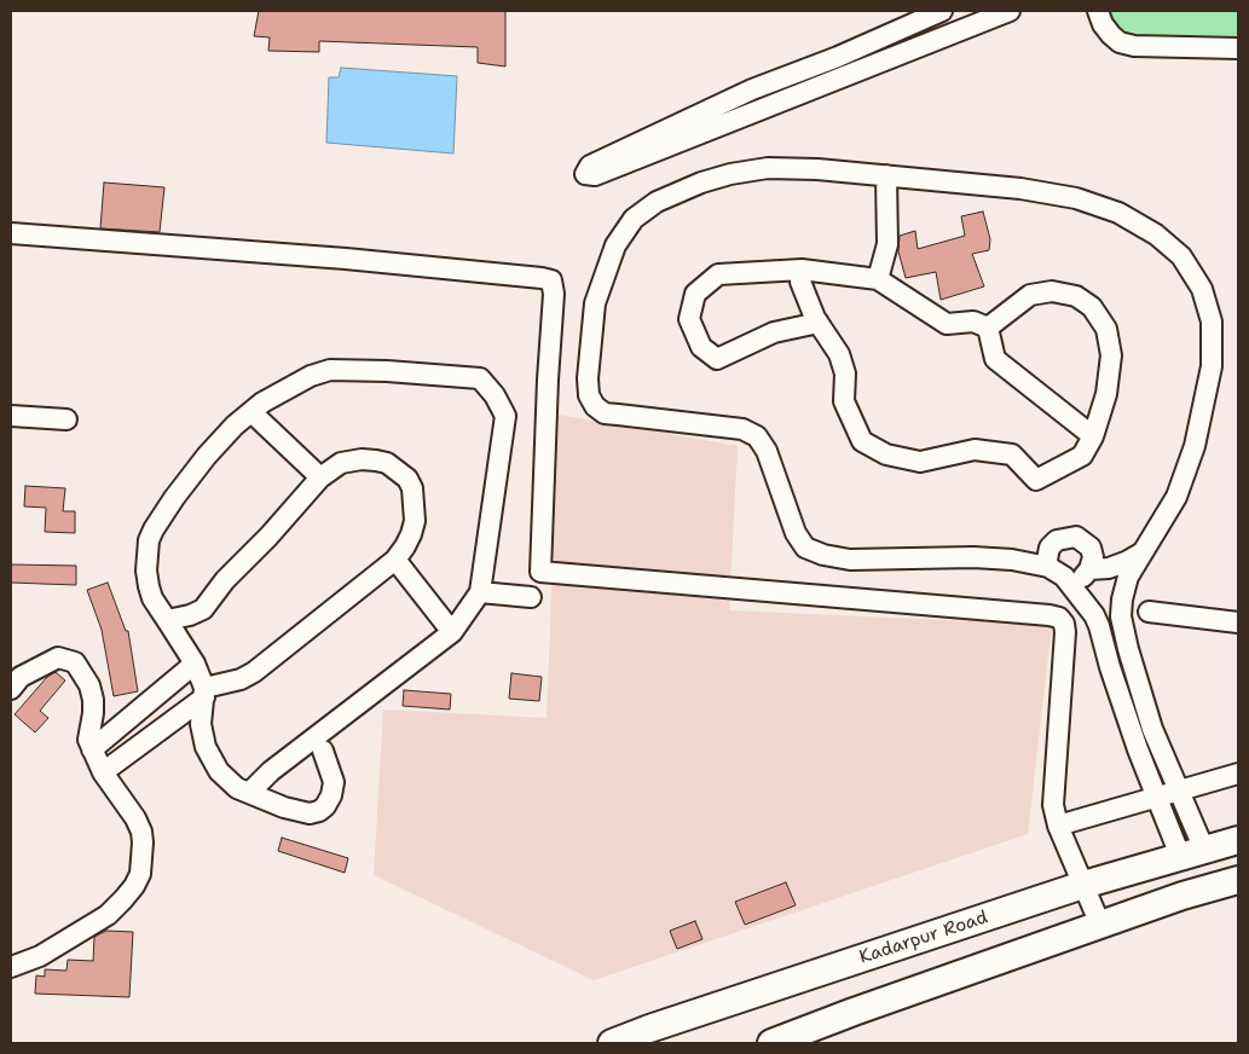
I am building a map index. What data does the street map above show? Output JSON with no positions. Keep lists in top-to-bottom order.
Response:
{
  "streets": {
    "street": ["Kadarpur Road"]
  }
}
